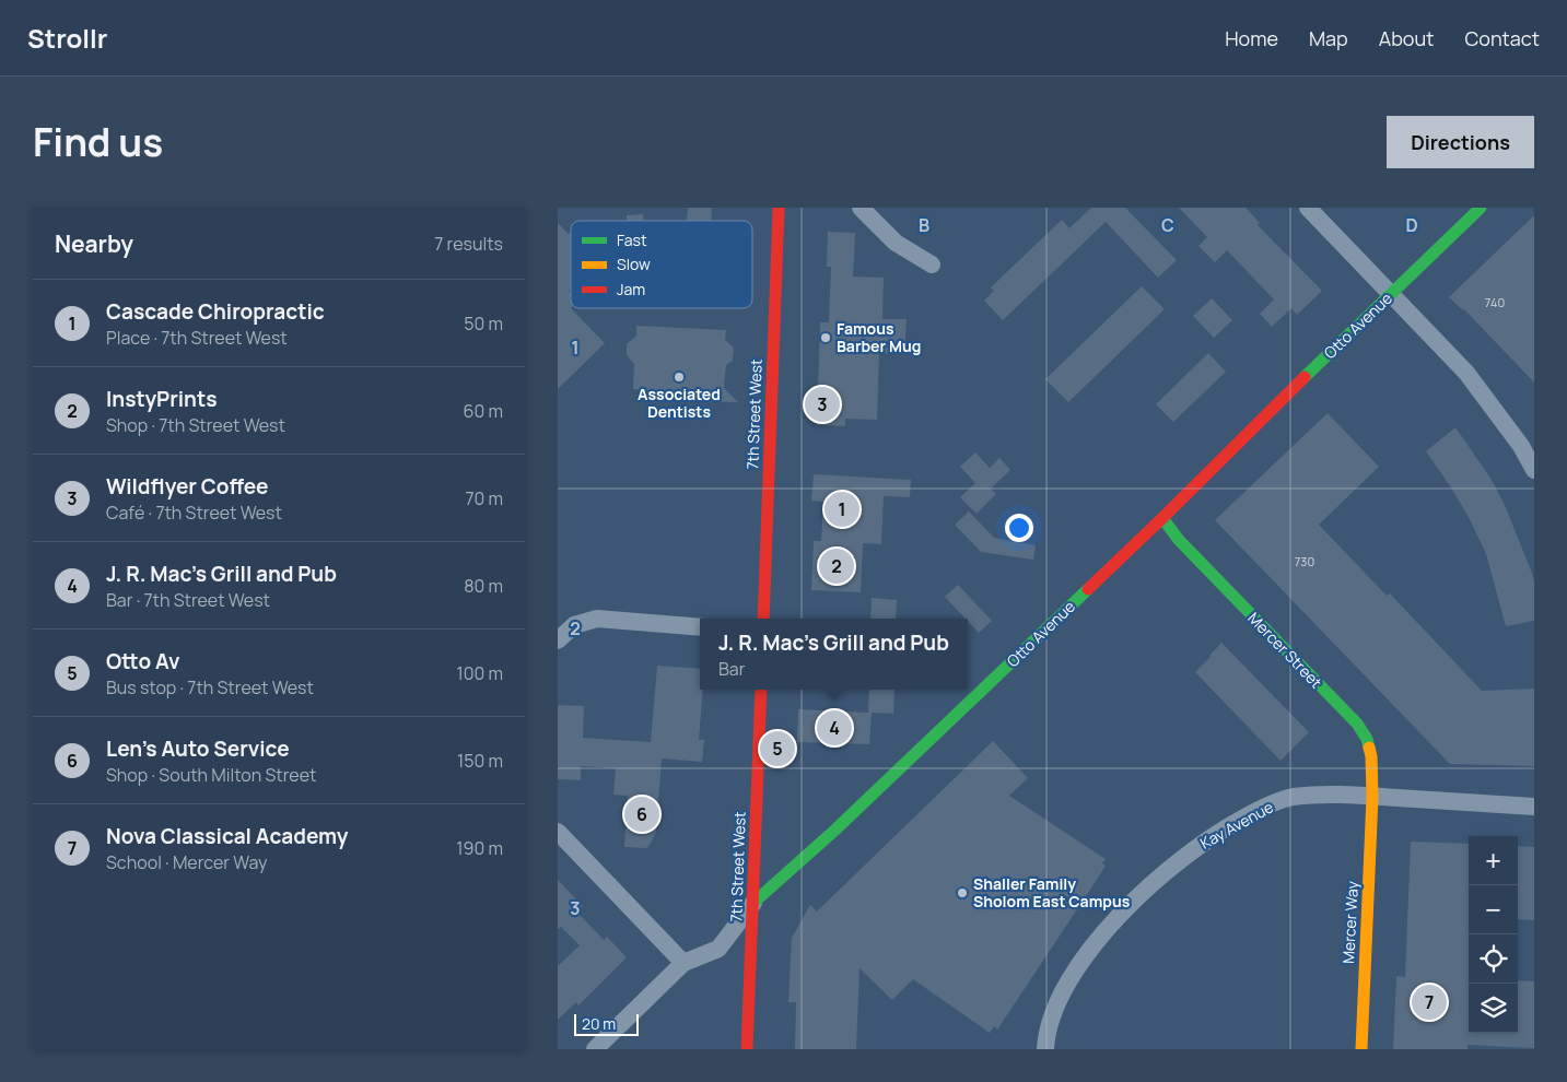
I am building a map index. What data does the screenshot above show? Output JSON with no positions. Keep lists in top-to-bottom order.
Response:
{
  "streets": {
    "street": [
      "Otto Avenue",
      "7th Street West",
      "Mercer Street",
      "Kay Avenue",
      "Mercer Way"
    ]
  },
  "crossings": [
    ["Otto Avenue", "7th Street West"],
    ["Otto Avenue", "Mercer Street"],
    ["Mercer Street", "Kay Avenue"],
    ["Mercer Street", "Mercer Way"],
    ["Kay Avenue", "Mercer Way"]
  ],
  "places": ["Famous Barber Mug", "Associated Dentists", "Shaller Family Sholom East Campus"],
  "house_numbers": ["740", "730"],
  "legend": ["Fast", "Slow", "Jam"],
  "scale_bar": "20 m",
  "page": {
    "header": "Strollr",
    "nav": [
      "Home",
      "Map",
      "About",
      "Contact"
    ],
    "title": "Find us",
    "buttons": "Directions",
    "heading": ["Nearby", "7 results"],
    "list": [
      {
        "mark": "1",
        "name": "Cascade Chiropractic",
        "note": "Place · 7th Street West",
        "value": "50 m"
      },
      {
        "mark": "2",
        "name": "InstyPrints",
        "note": "Shop · 7th Street West",
        "value": "60 m"
      },
      {
        "mark": "3",
        "name": "Wildflyer Coffee",
        "note": "Café · 7th Street West",
        "value": "70 m"
      },
      {
        "mark": "4",
        "name": "J. R. Mac's Grill and Pub",
        "note": "Bar · 7th Street West",
        "value": "80 m"
      },
      {
        "mark": "5",
        "name": "Otto Av",
        "note": "Bus stop · 7th Street West",
        "value": "100 m"
      },
      {
        "mark": "6",
        "name": "Len's Auto Service",
        "note": "Shop · South Milton Street",
        "value": "150 m"
      },
      {
        "mark": "7",
        "name": "Nova Classical Academy",
        "note": "School · Mercer Way",
        "value": "190 m"
      }
    ],
    "pins": [
      "3",
      "1",
      "2",
      "4",
      "5",
      "6",
      "7"
    ],
    "popup": ["J. R. Mac's Grill and Pub", "Bar"],
    "map_buttons": ["+", "−"],
    "scale": "20 m"
  },
  "grid": {
    "columns": ["B", "C", "D"],
    "rows": ["1", "2", "3"]
  }
}
